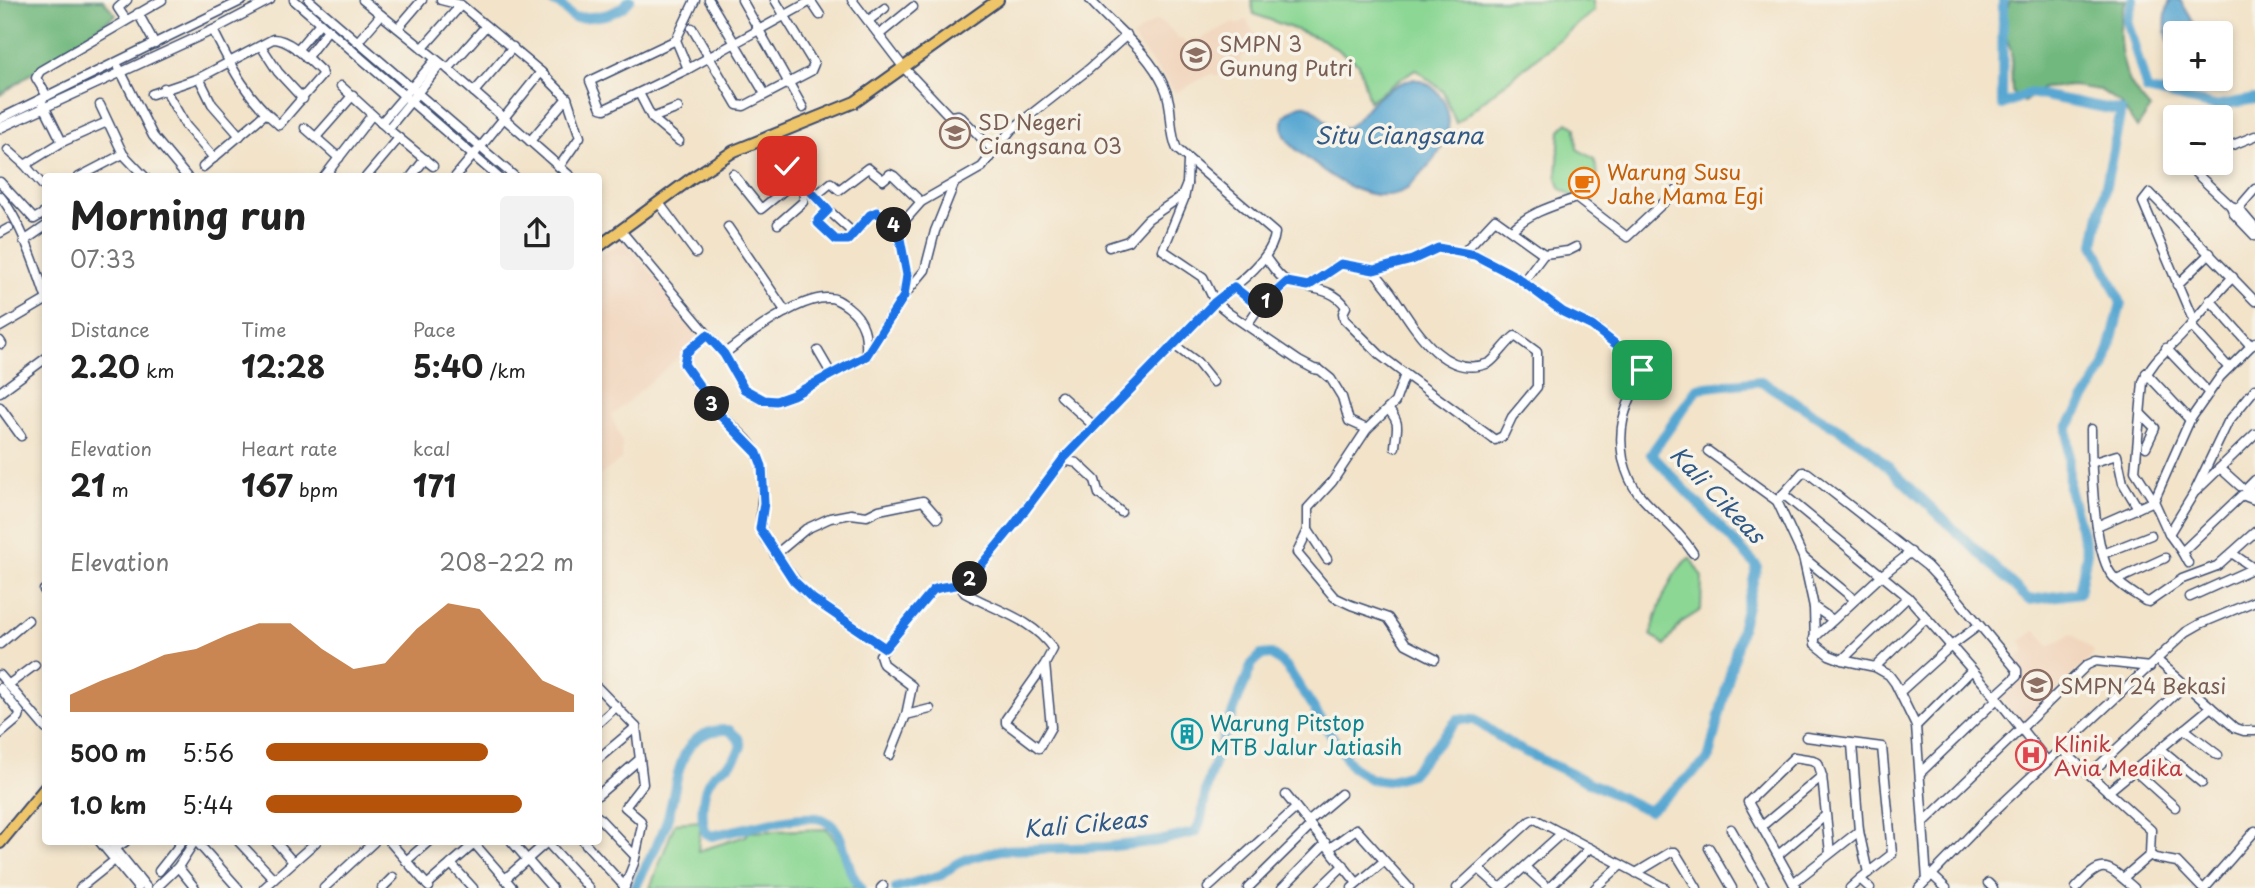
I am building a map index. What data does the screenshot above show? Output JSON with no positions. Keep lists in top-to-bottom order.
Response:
{
  "water": ["Situ Ciangsana", "Kali Cikeas"],
  "places": {
    "school or university": ["SMPN 3 Gunung Putri", "SD Negeri Ciangsana 03", "SMPN 24 Bekasi"],
    "cafe": ["Warung Susu Jahe Mama Egi"],
    "building": ["Warung Pitstop MTB Jalur Jatiasih"],
    "hospital": ["Klinik Avia Medika"]
  },
  "page": {
    "map_buttons": ["+", "−"],
    "heading": ["Morning run", "07:33"],
    "pins": [
      "4",
      "1",
      "3",
      "2"
    ],
    "stats": [
      ["Distance", "2.20 km"],
      ["Time", "12:28"],
      ["Pace", "5:40 /km"],
      ["Elevation", "21 m"],
      ["Heart rate", "167 bpm"],
      ["kcal", "171"]
    ],
    "chart": ["Elevation", "208–222 m"],
    "list": [
      {
        "name": "500 m",
        "note": "5:56"
      },
      {
        "name": "1.0 km",
        "note": "5:44"
      }
    ]
  }
}
